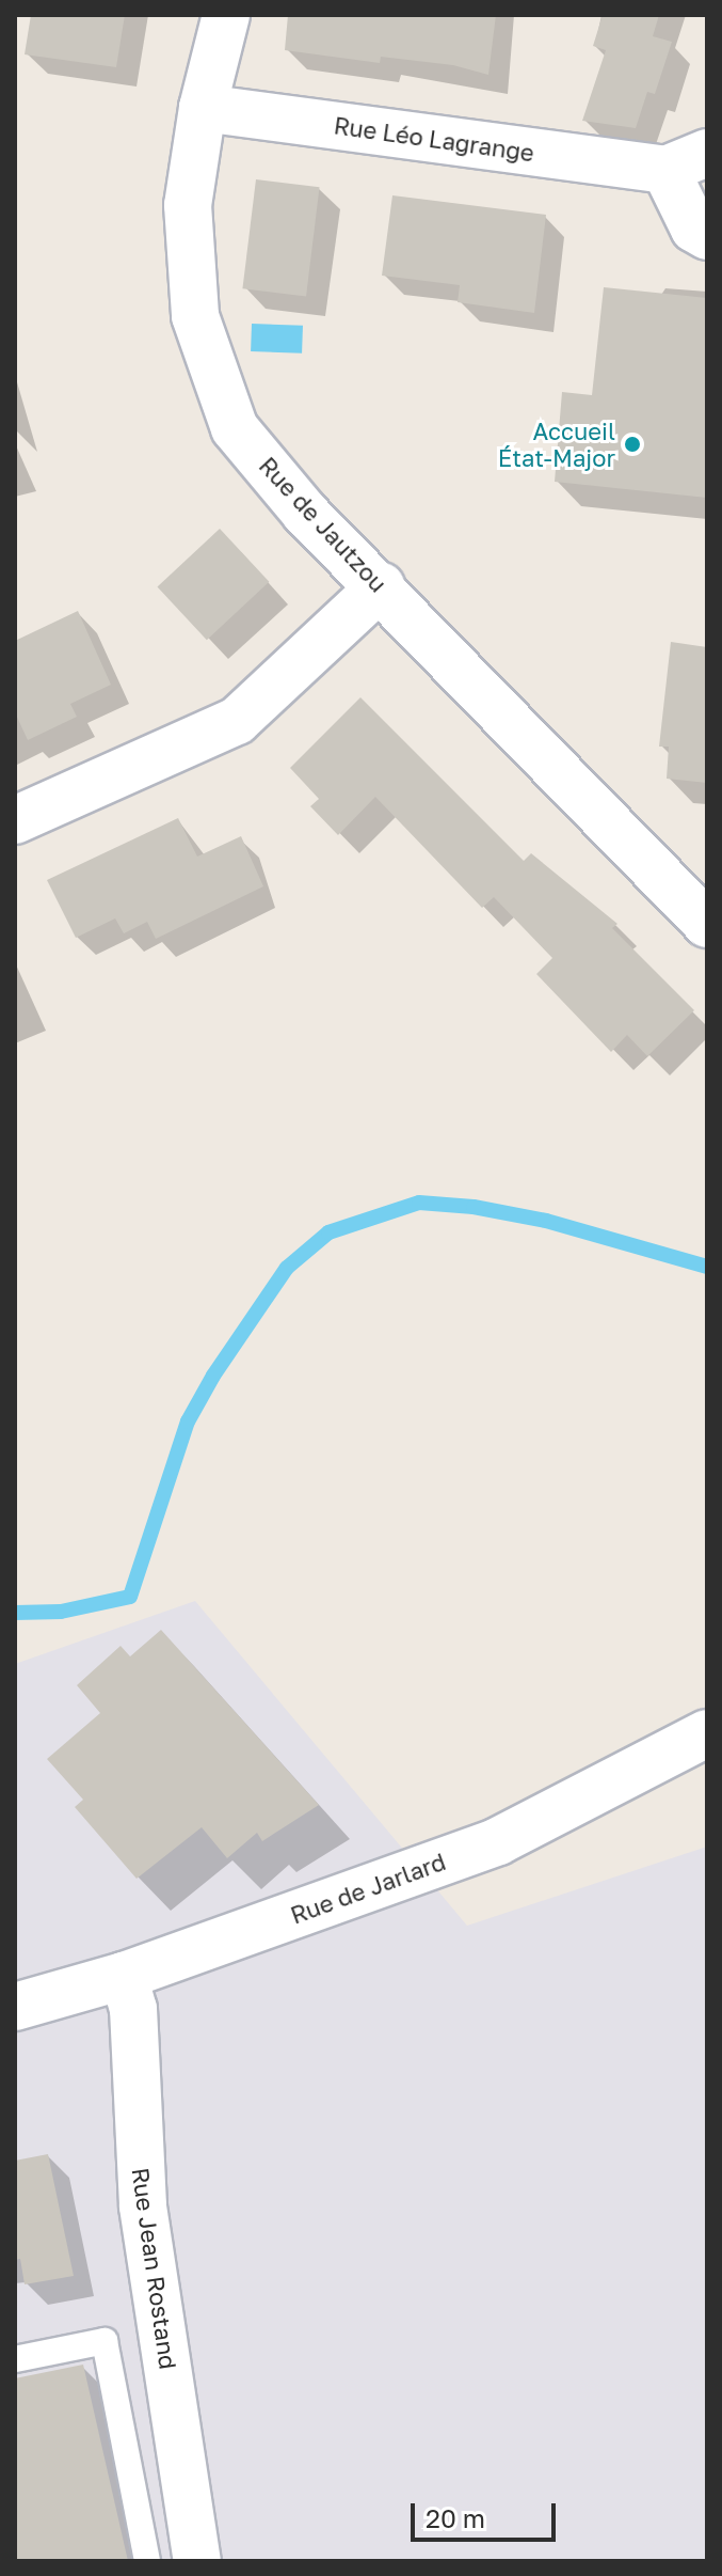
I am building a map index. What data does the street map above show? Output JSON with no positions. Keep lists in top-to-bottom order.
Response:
{
  "streets": {
    "street": [
      "Rue Léo Lagrange",
      "Rue de Jautzou",
      "Rue de Jarlard",
      "Rue Jean Rostand"
    ]
  },
  "crossings": [
    ["Rue Léo Lagrange", "Rue de Jautzou"],
    ["Rue de Jarlard", "Rue Jean Rostand"]
  ],
  "places": ["Accueil État-Major"],
  "scale_bar": "20 m"
}
